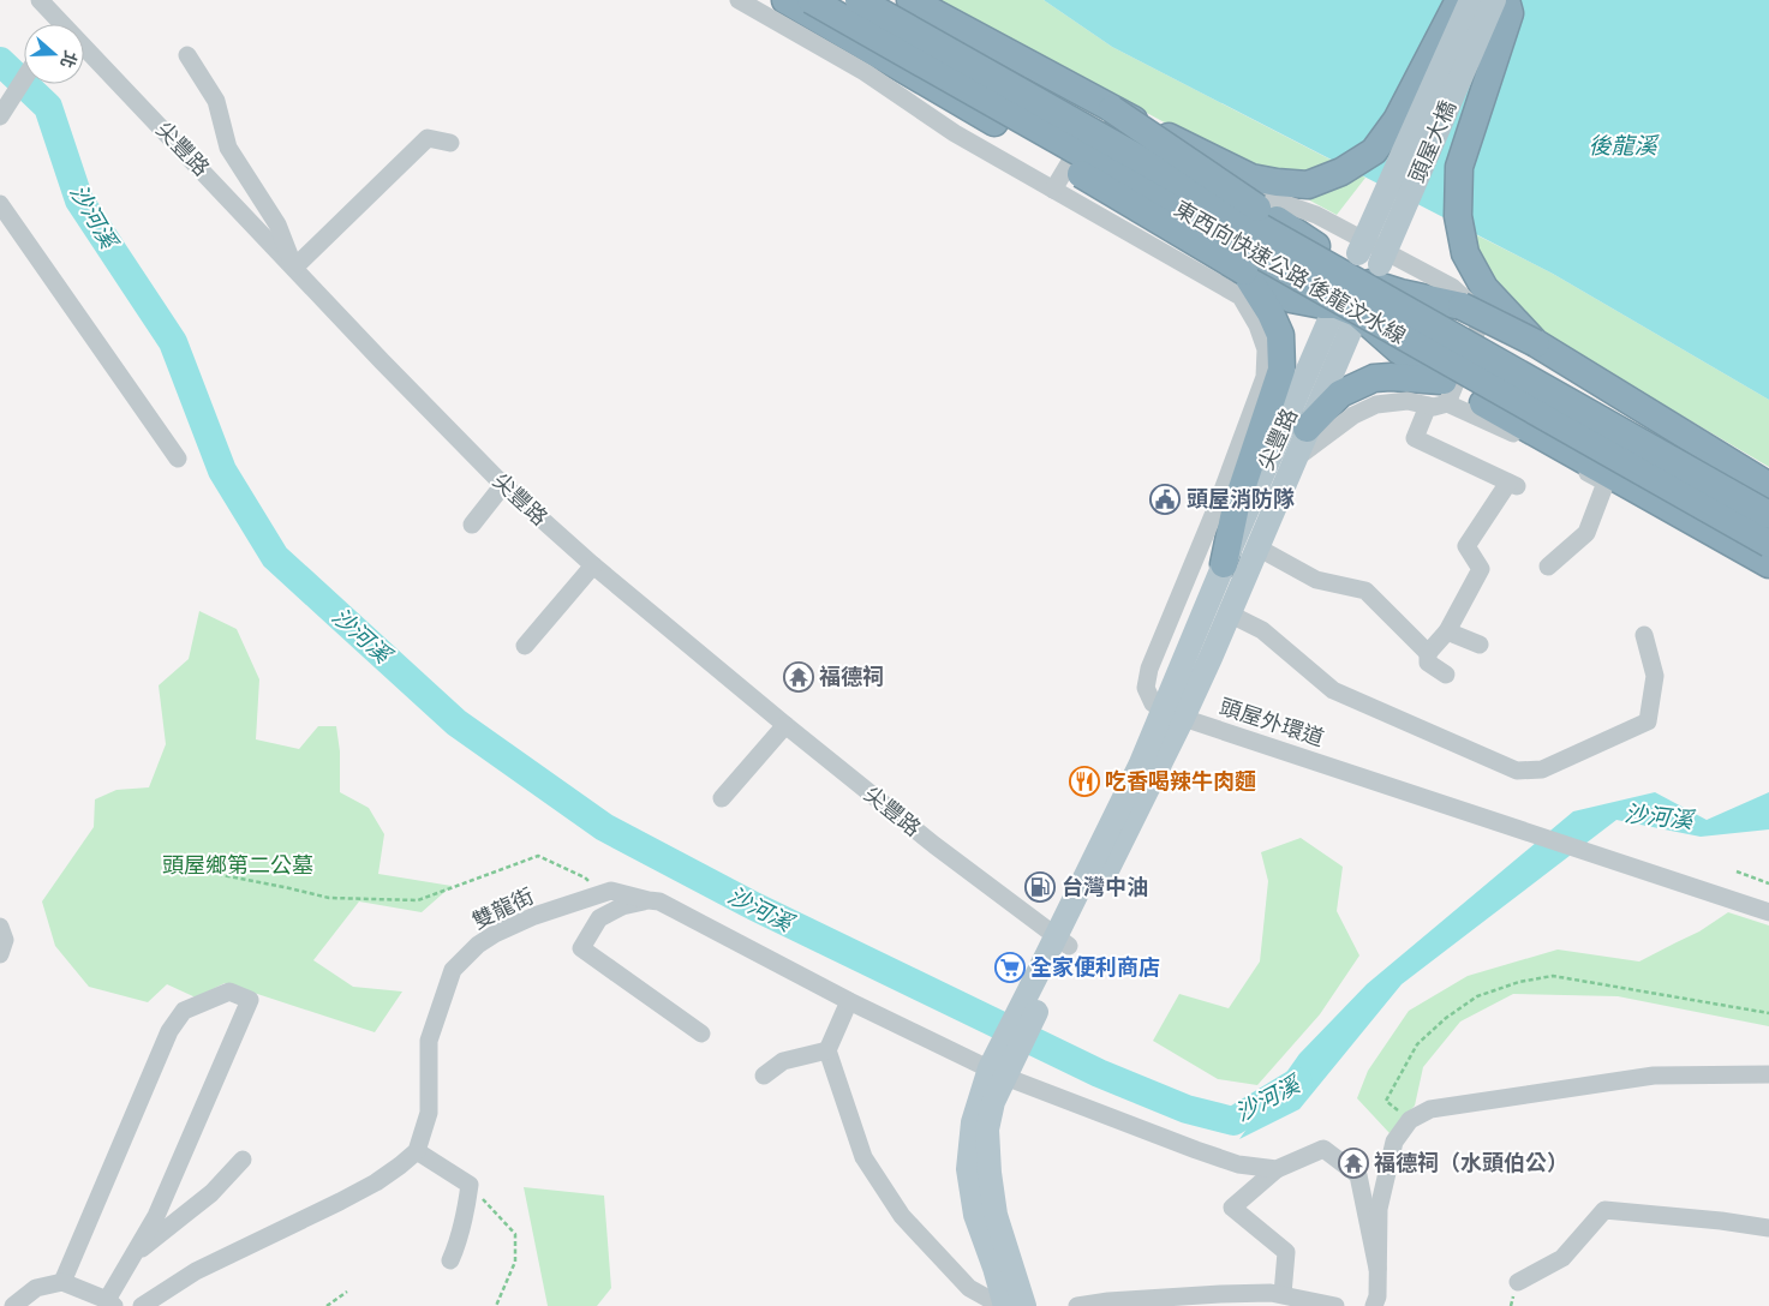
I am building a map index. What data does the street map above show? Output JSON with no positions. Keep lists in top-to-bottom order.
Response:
{
  "streets": {
    "highway": ["東西向快速公路 後龍汶水線"],
    "main road": ["頭屋大橋", "尖豐路"],
    "street": ["頭屋外環道", "雙龍街"]
  },
  "crossings": [
    ["頭屋大橋", "尖豐路"],
    ["尖豐路", "頭屋外環道"],
    ["尖豐路", "雙龍街"]
  ],
  "water": ["後龍溪", "沙河溪"],
  "parks": ["頭屋鄉第二公墓"],
  "places": {
    "public building": ["頭屋消防隊"],
    "temple": ["福德祠", "福德祠（水頭伯公）"],
    "restaurant": ["吃香喝辣牛肉麵"],
    "fuel station": ["台灣中油"],
    "supermarket": ["全家便利商店"]
  },
  "north": "right"
}
